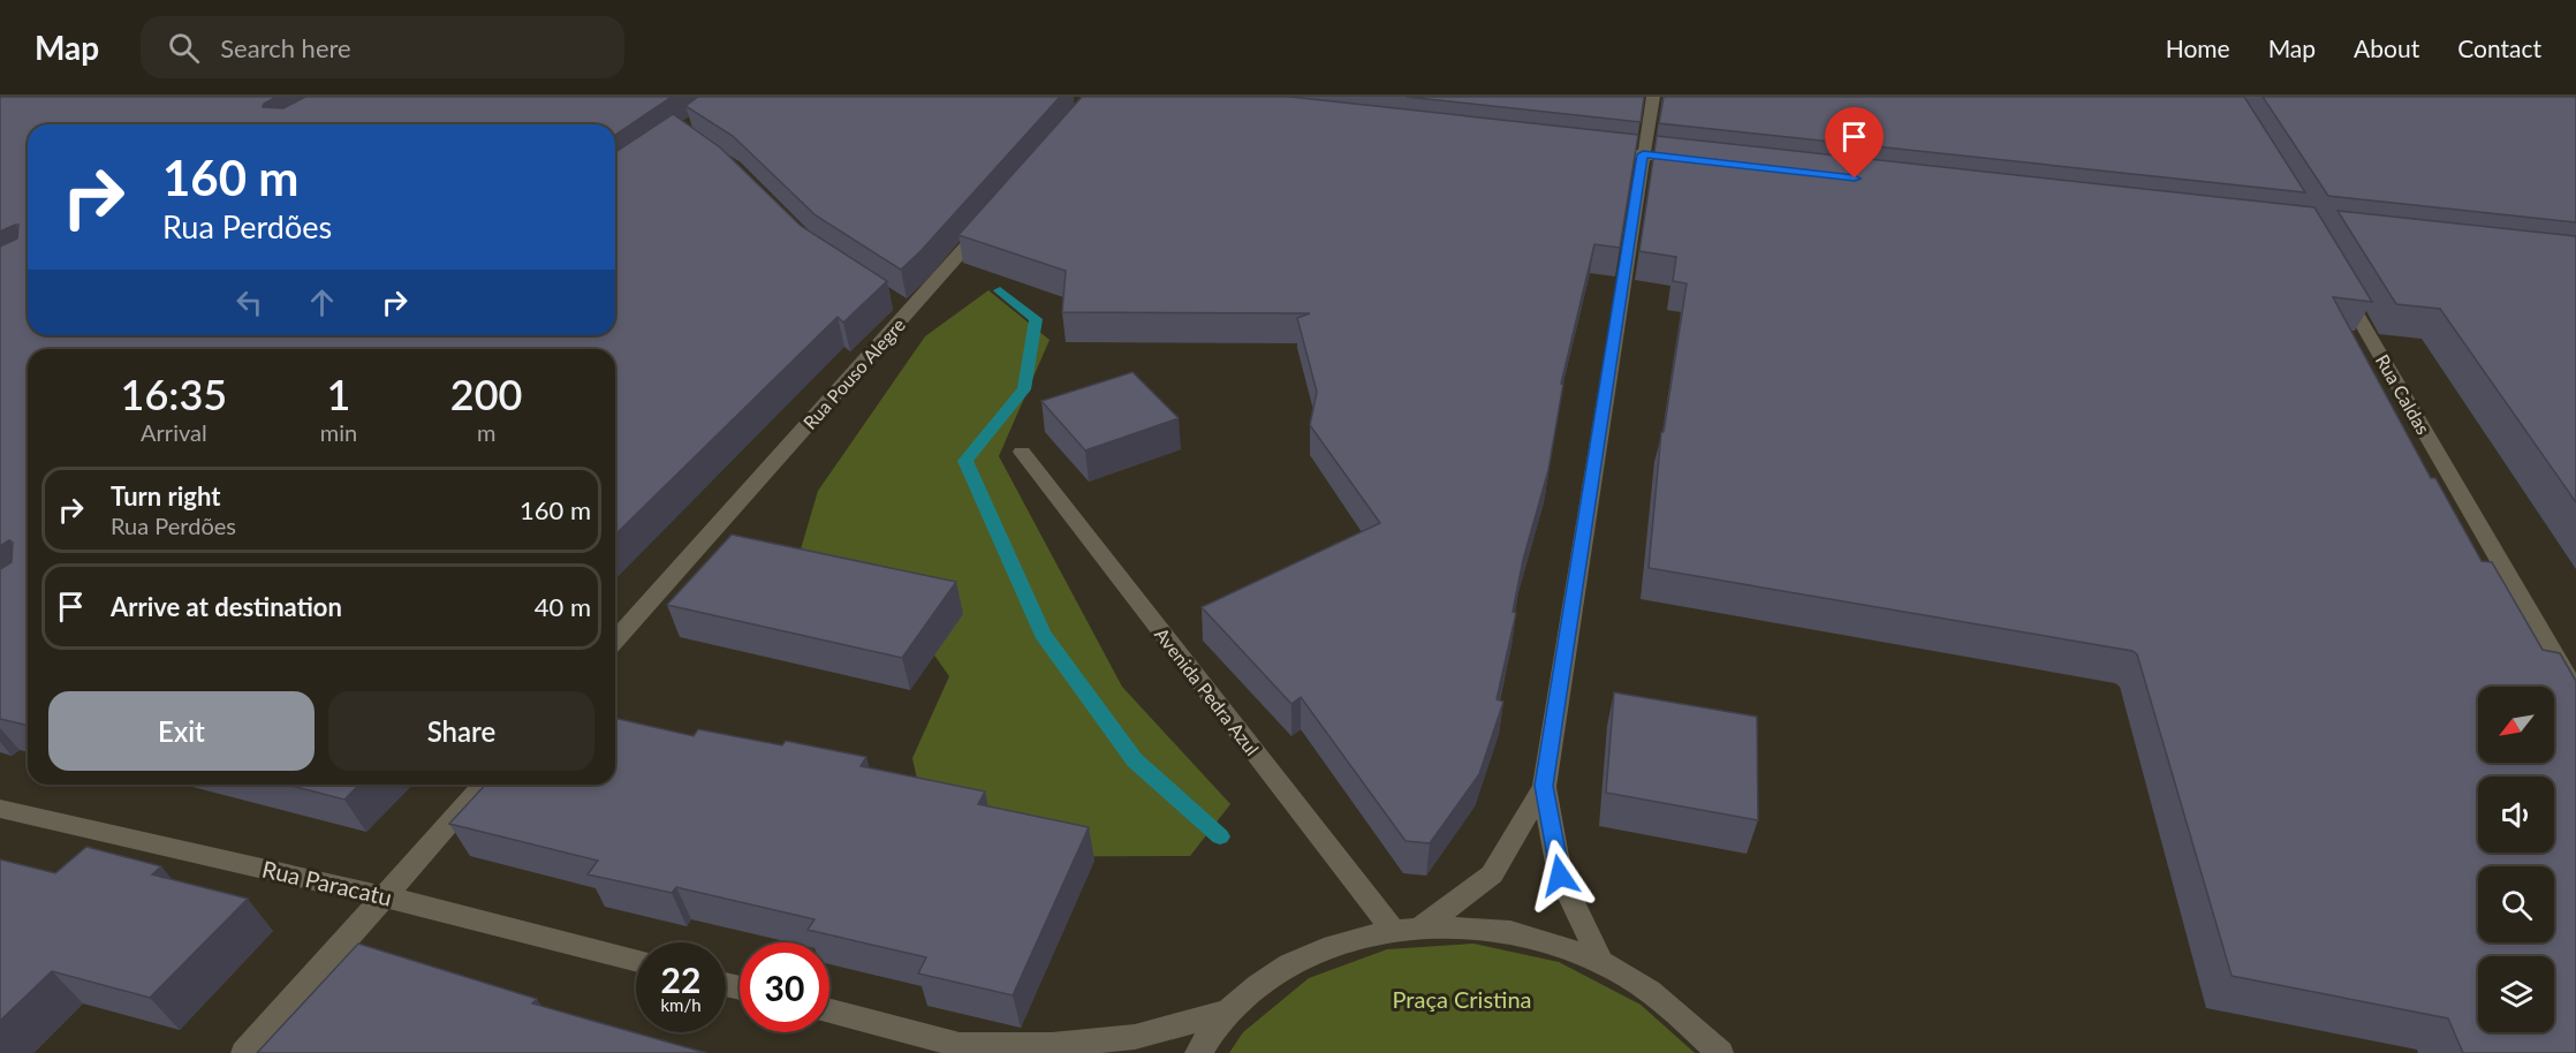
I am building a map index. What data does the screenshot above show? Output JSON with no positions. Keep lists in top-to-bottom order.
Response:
{
  "streets": {
    "street": [
      "Rua Pouso Alegre",
      "Rua Caldas",
      "Avenida Pedra Azul",
      "Rua Paracatu"
    ]
  },
  "parks": ["Praça Cristina"],
  "north": "bottom left",
  "page": {
    "header": "Map",
    "search": "Search here",
    "nav": [
      "Home",
      "Map",
      "About",
      "Contact"
    ],
    "turn": ["160 m", "Rua Perdões"],
    "eta": [
      "16:35",
      "Arrival",
      "1",
      "min",
      "200",
      "m"
    ],
    "list": [
      {
        "name": "Turn right",
        "note": "Rua Perdões",
        "value": "160 m"
      },
      {
        "name": "Arrive at destination",
        "value": "40 m"
      }
    ],
    "buttons": ["Exit", "Share"],
    "speed": "22 km/h",
    "limit": "30"
  }
}
